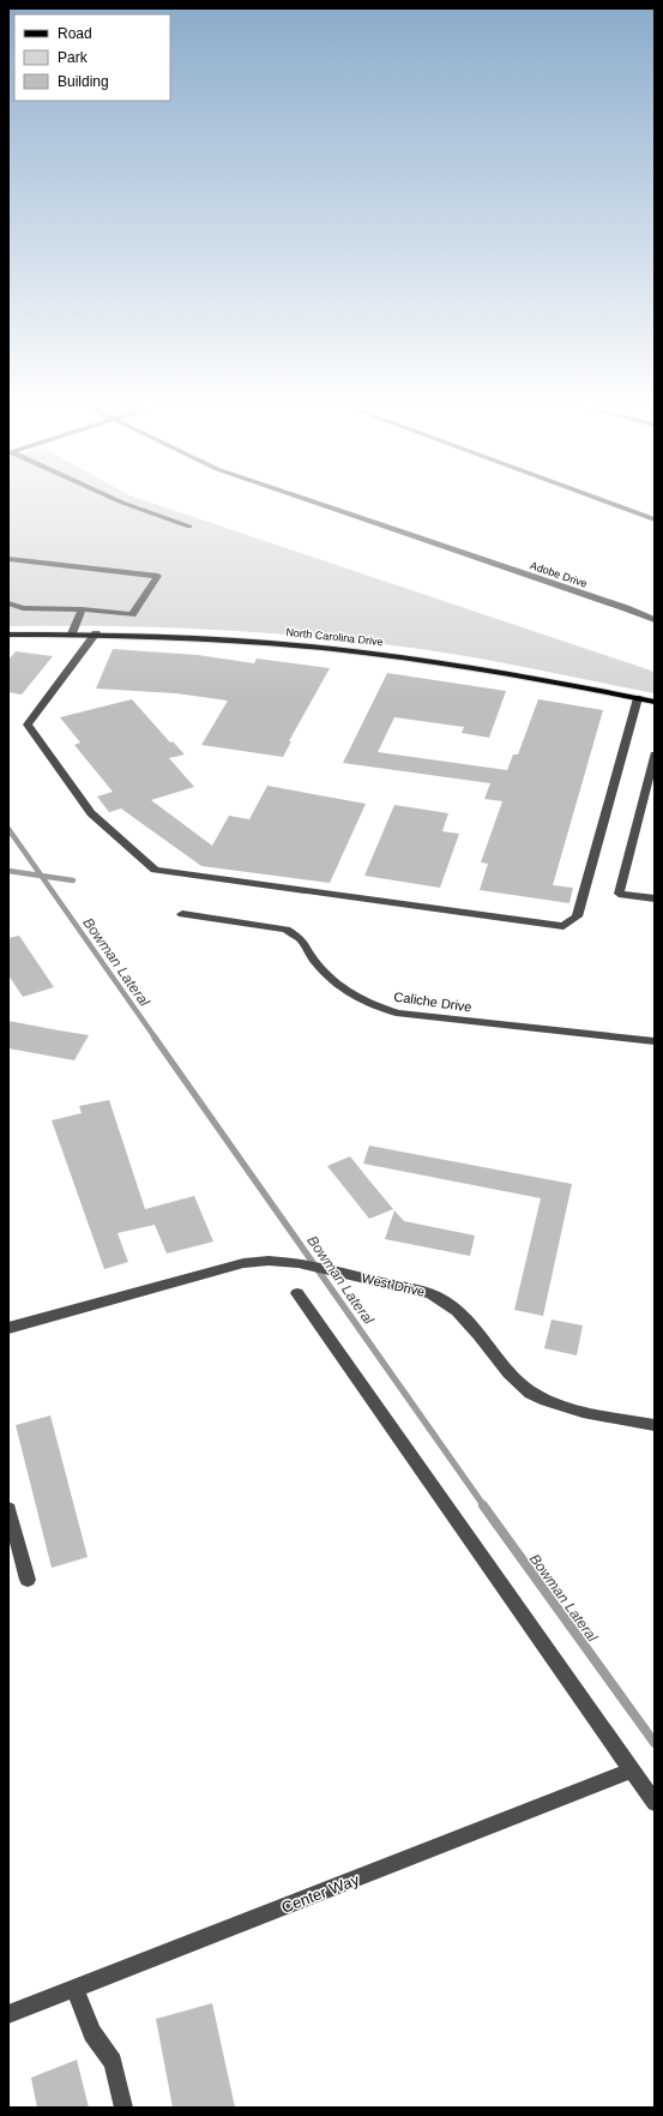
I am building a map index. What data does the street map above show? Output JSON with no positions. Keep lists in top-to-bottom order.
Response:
{
  "streets": {
    "main road": ["North Carolina Drive"],
    "street": [
      "Adobe Drive",
      "Caliche Drive",
      "West Drive",
      "Center Way"
    ]
  },
  "water": ["Bowman Lateral"],
  "legend": ["Road", "Park", "Building"]
}
